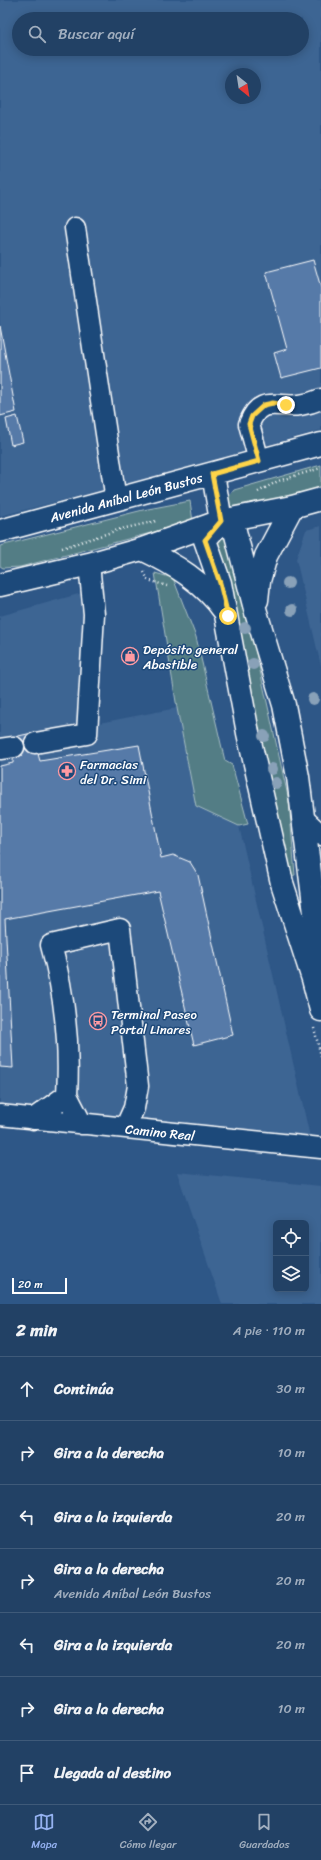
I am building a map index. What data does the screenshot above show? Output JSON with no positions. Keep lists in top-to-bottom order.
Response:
{
  "streets": {
    "main road": ["Avenida Aníbal León Bustos"],
    "street": ["Camino Real"]
  },
  "places": {
    "shop": ["Depósito general Abastible"],
    "pharmacy": ["Farmacias del Dr. Simi"],
    "bus stop": ["Terminal Paseo Portal Linares"]
  },
  "scale_bar": "20 m",
  "north": "bottom right",
  "page": {
    "search": "Buscar aquí",
    "scale": "20 m",
    "heading": ["2 min", "A pie · 110 m"],
    "list": [
      ["Continúa", "30 m"],
      ["Gira a la derecha", "10 m"],
      ["Gira a la izquierda", "20 m"],
      ["Gira a la derecha", "Avenida Aníbal León Bustos", "20 m"],
      ["Gira a la izquierda", "20 m"],
      ["Gira a la derecha", "10 m"],
      "Llegada al destino"
    ],
    "nav": ["Mapa", "Cómo llegar", "Guardados"]
  }
}
